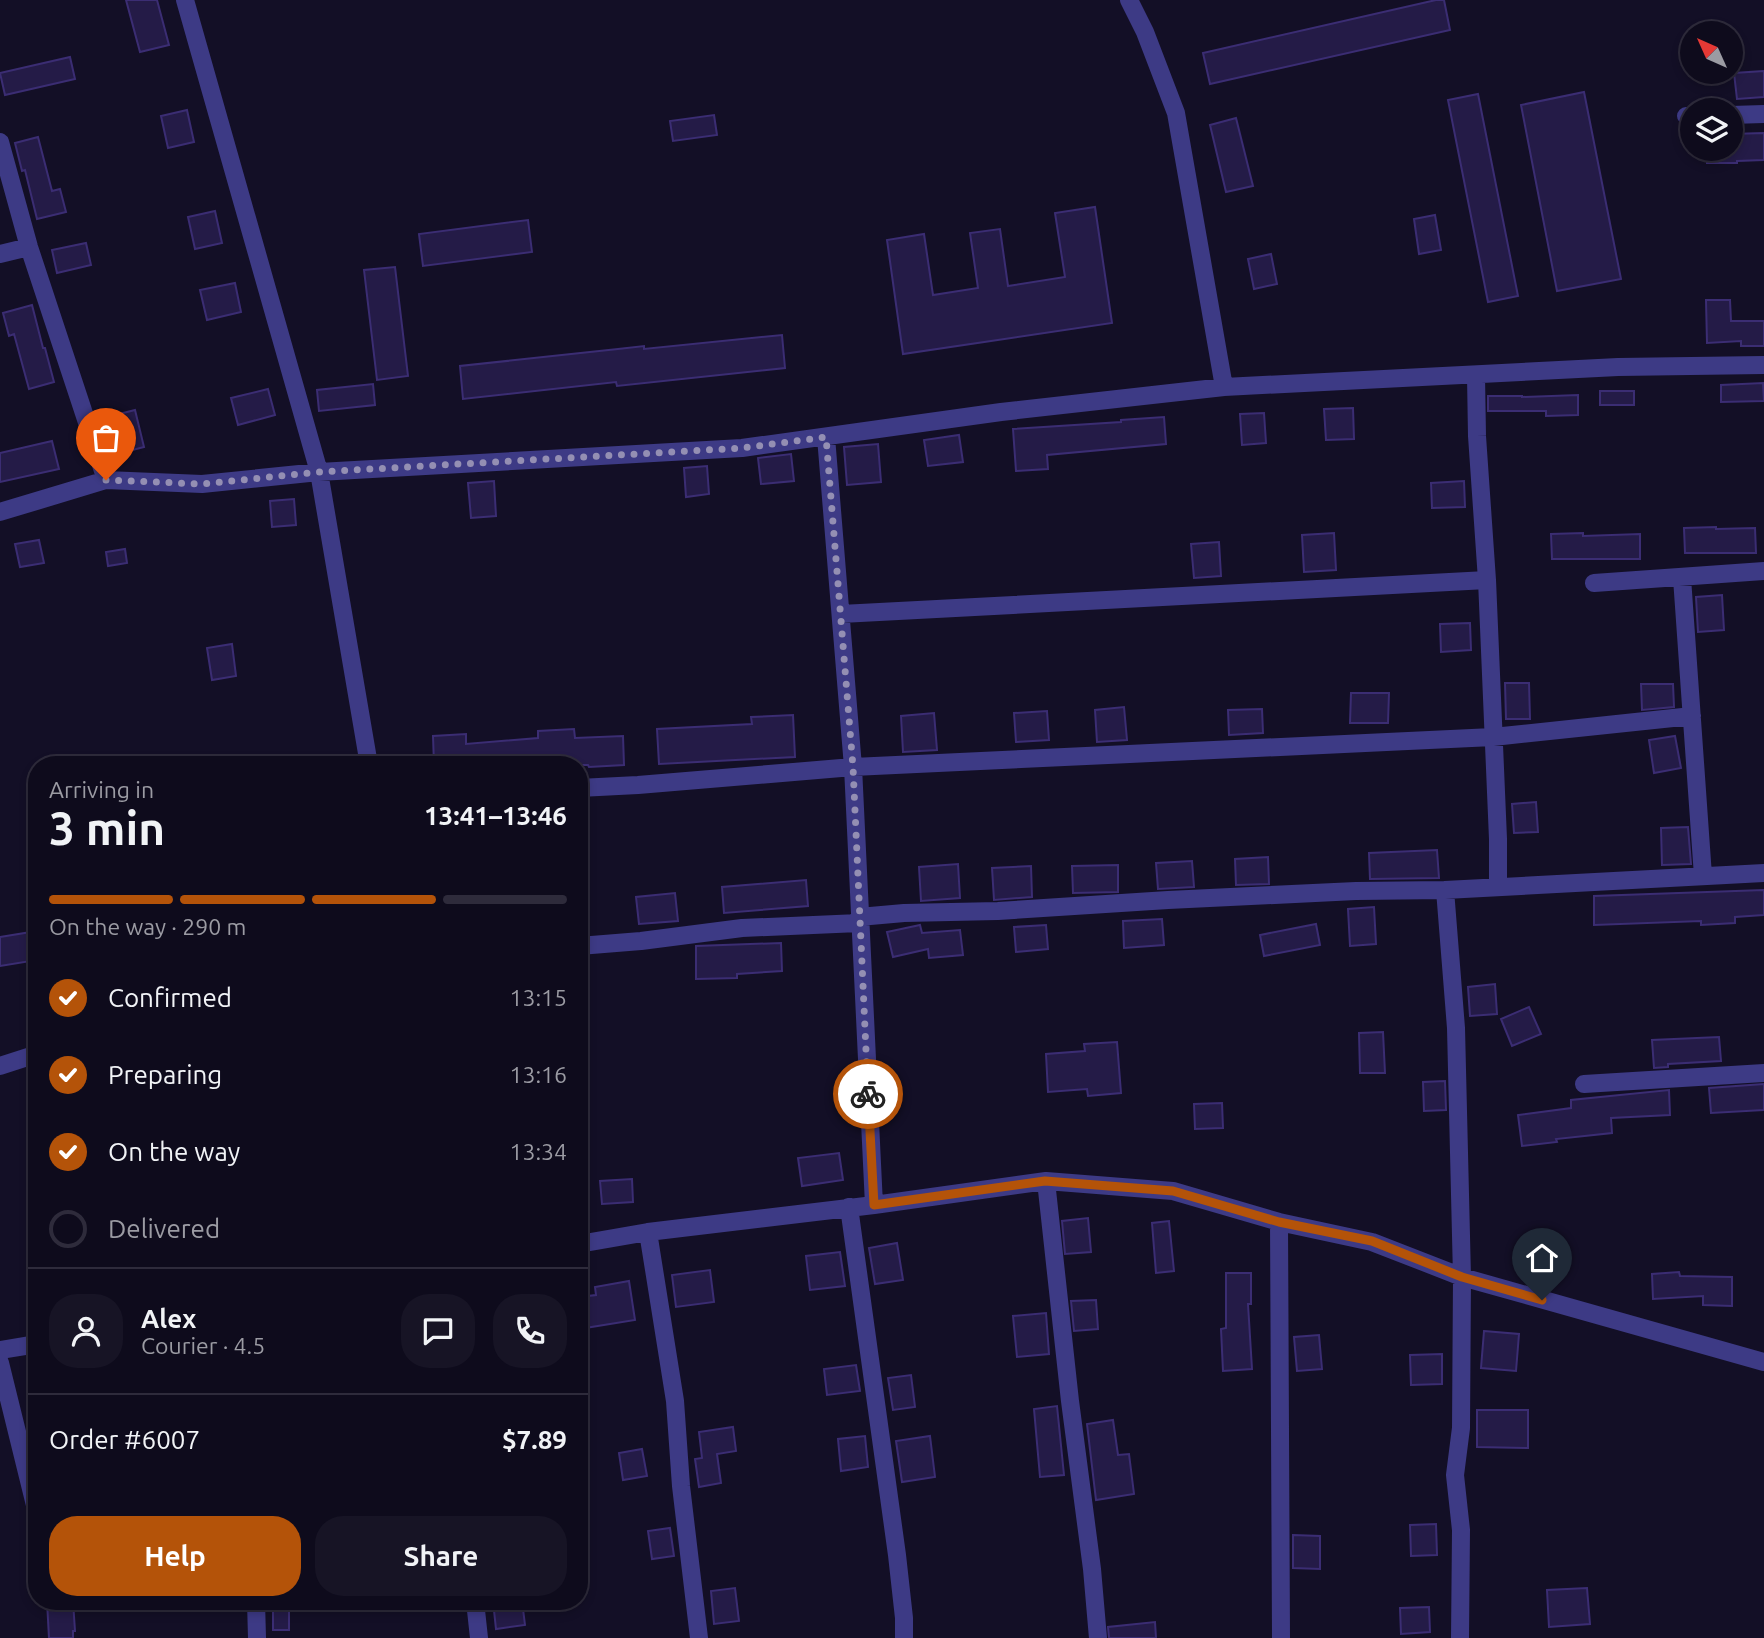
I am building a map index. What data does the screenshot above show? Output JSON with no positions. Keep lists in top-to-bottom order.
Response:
{
  "north": "top left",
  "page": {
    "heading": ["3 min", "Arriving in", "13:41–13:46"],
    "panel": [
      "Alex",
      "Courier · 4.5",
      "Order #6007",
      "$7.89"
    ],
    "bar": "On the way · 290 m",
    "list": [
      ["Confirmed", "13:15"],
      ["Preparing", "13:16"],
      ["On the way", "13:34"],
      "Delivered"
    ],
    "buttons": ["Help", "Share"]
  }
}
